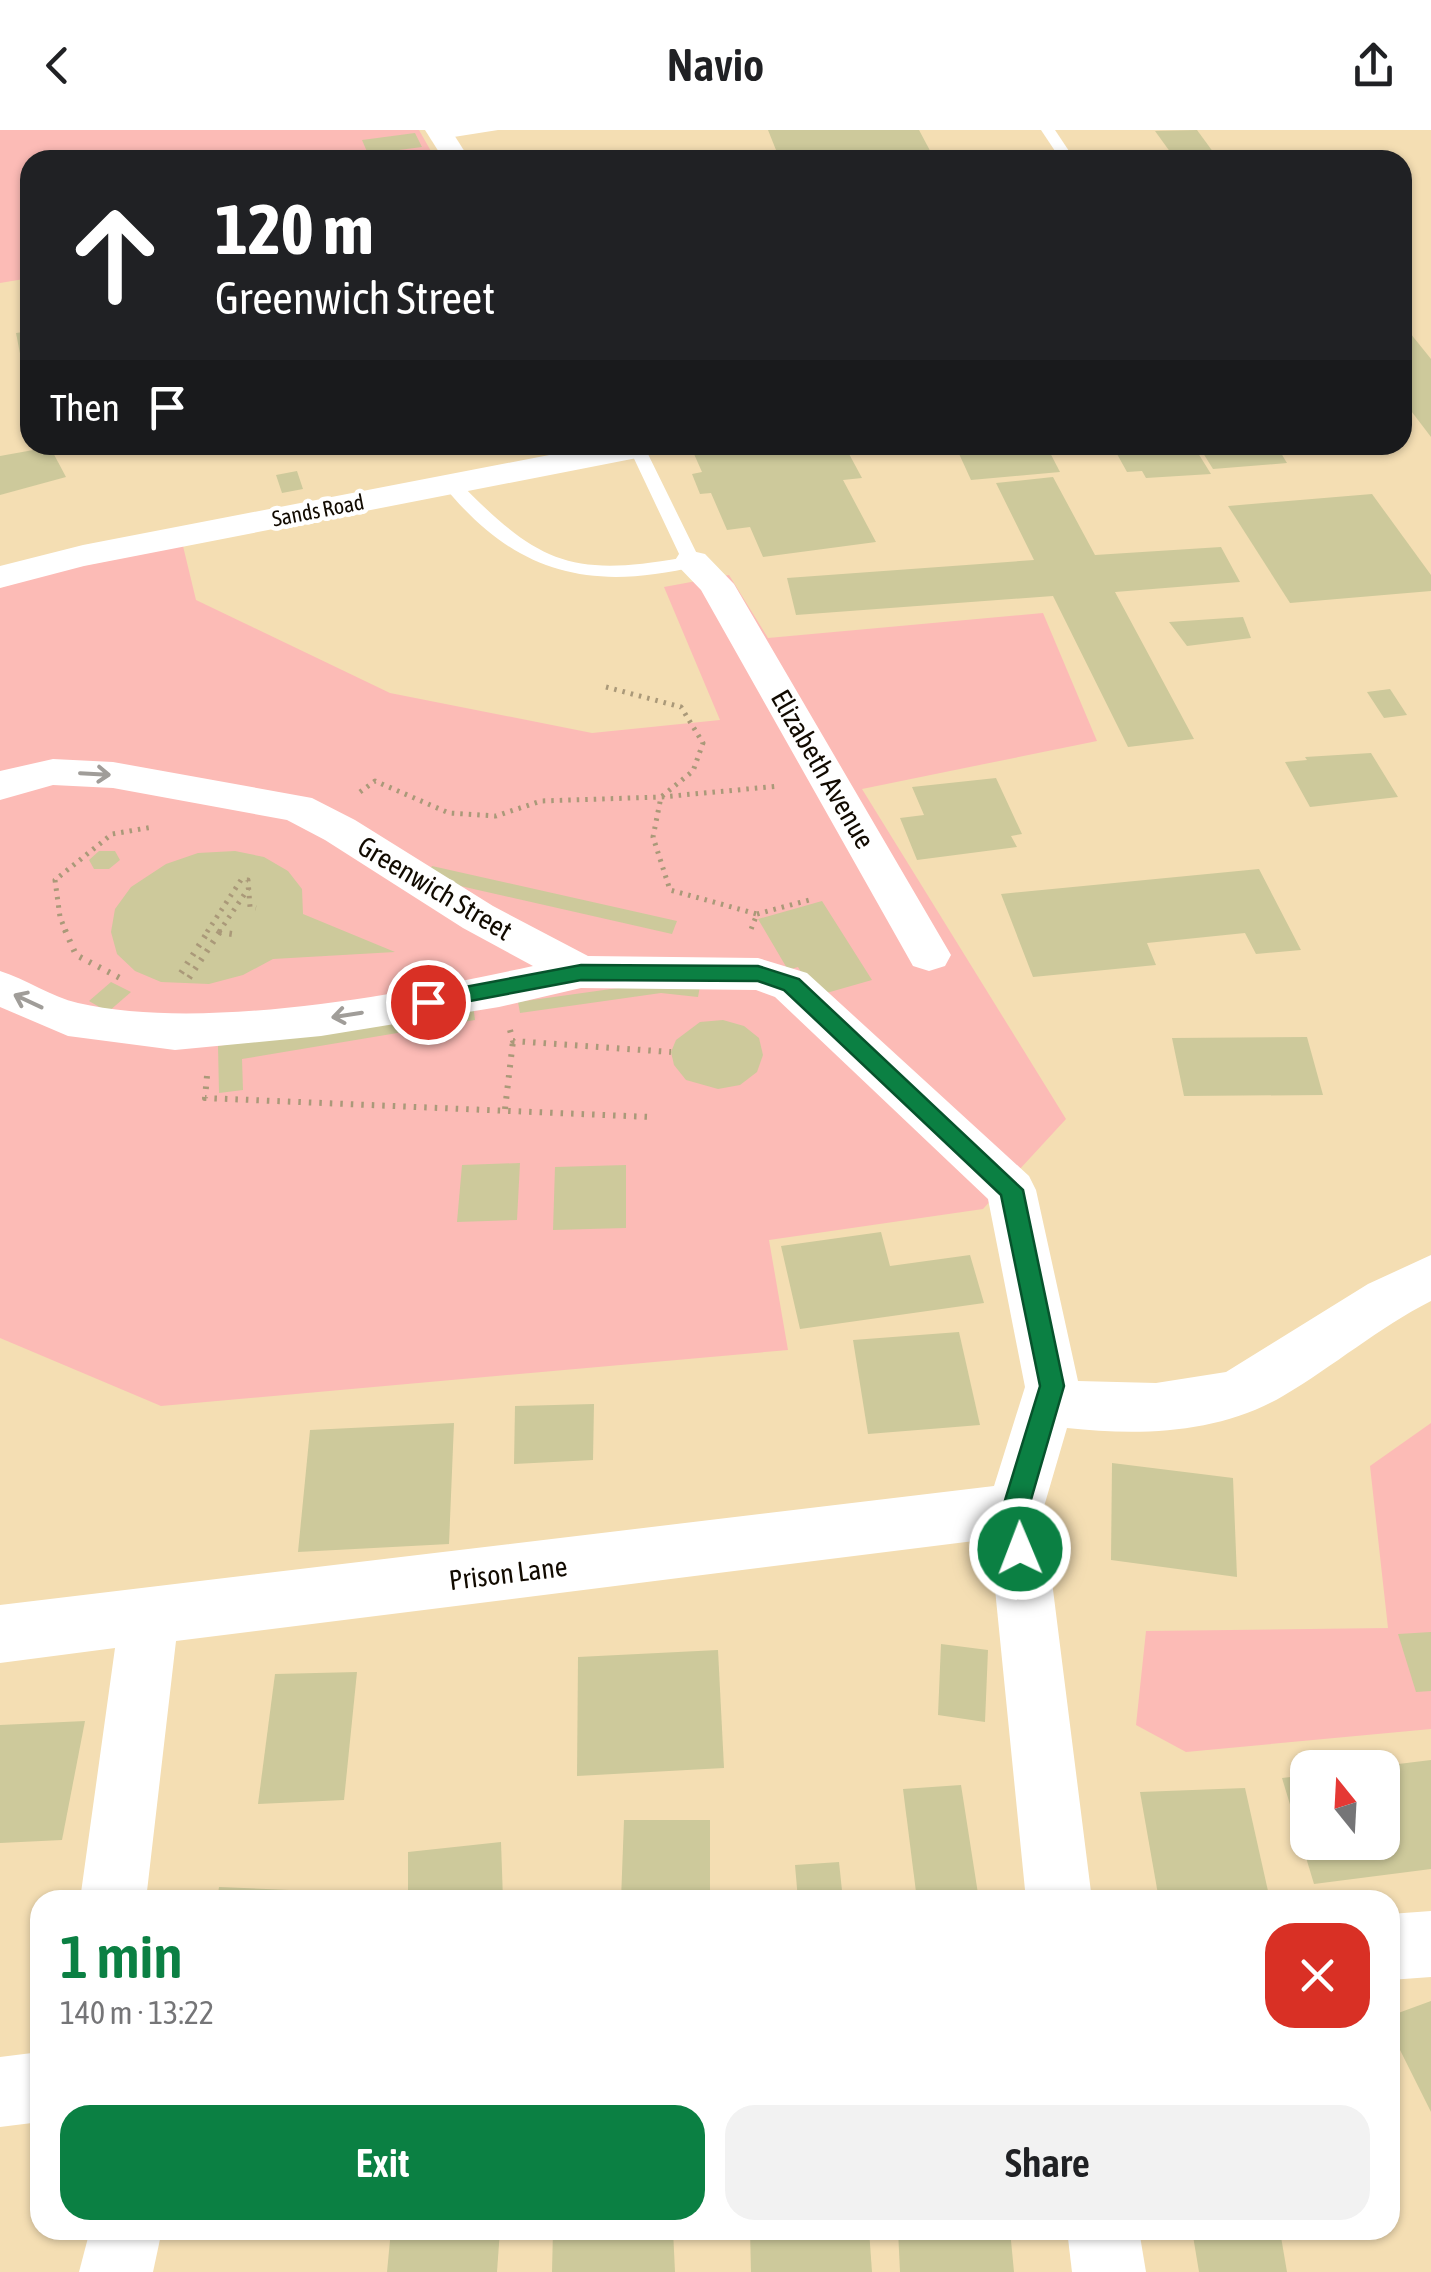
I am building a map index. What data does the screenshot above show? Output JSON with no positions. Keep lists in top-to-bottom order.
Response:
{
  "streets": {
    "street": [
      "Sands Road",
      "Elizabeth Avenue",
      "Greenwich Street",
      "Prison Lane"
    ]
  },
  "one_way": ["Greenwich Street"],
  "north": "top",
  "page": {
    "header": "Navio",
    "turn": ["120 m", "Greenwich Street"],
    "then": "Then",
    "heading": ["1 min", "140 m · 13:22"],
    "buttons": ["Exit", "Share"]
  }
}
